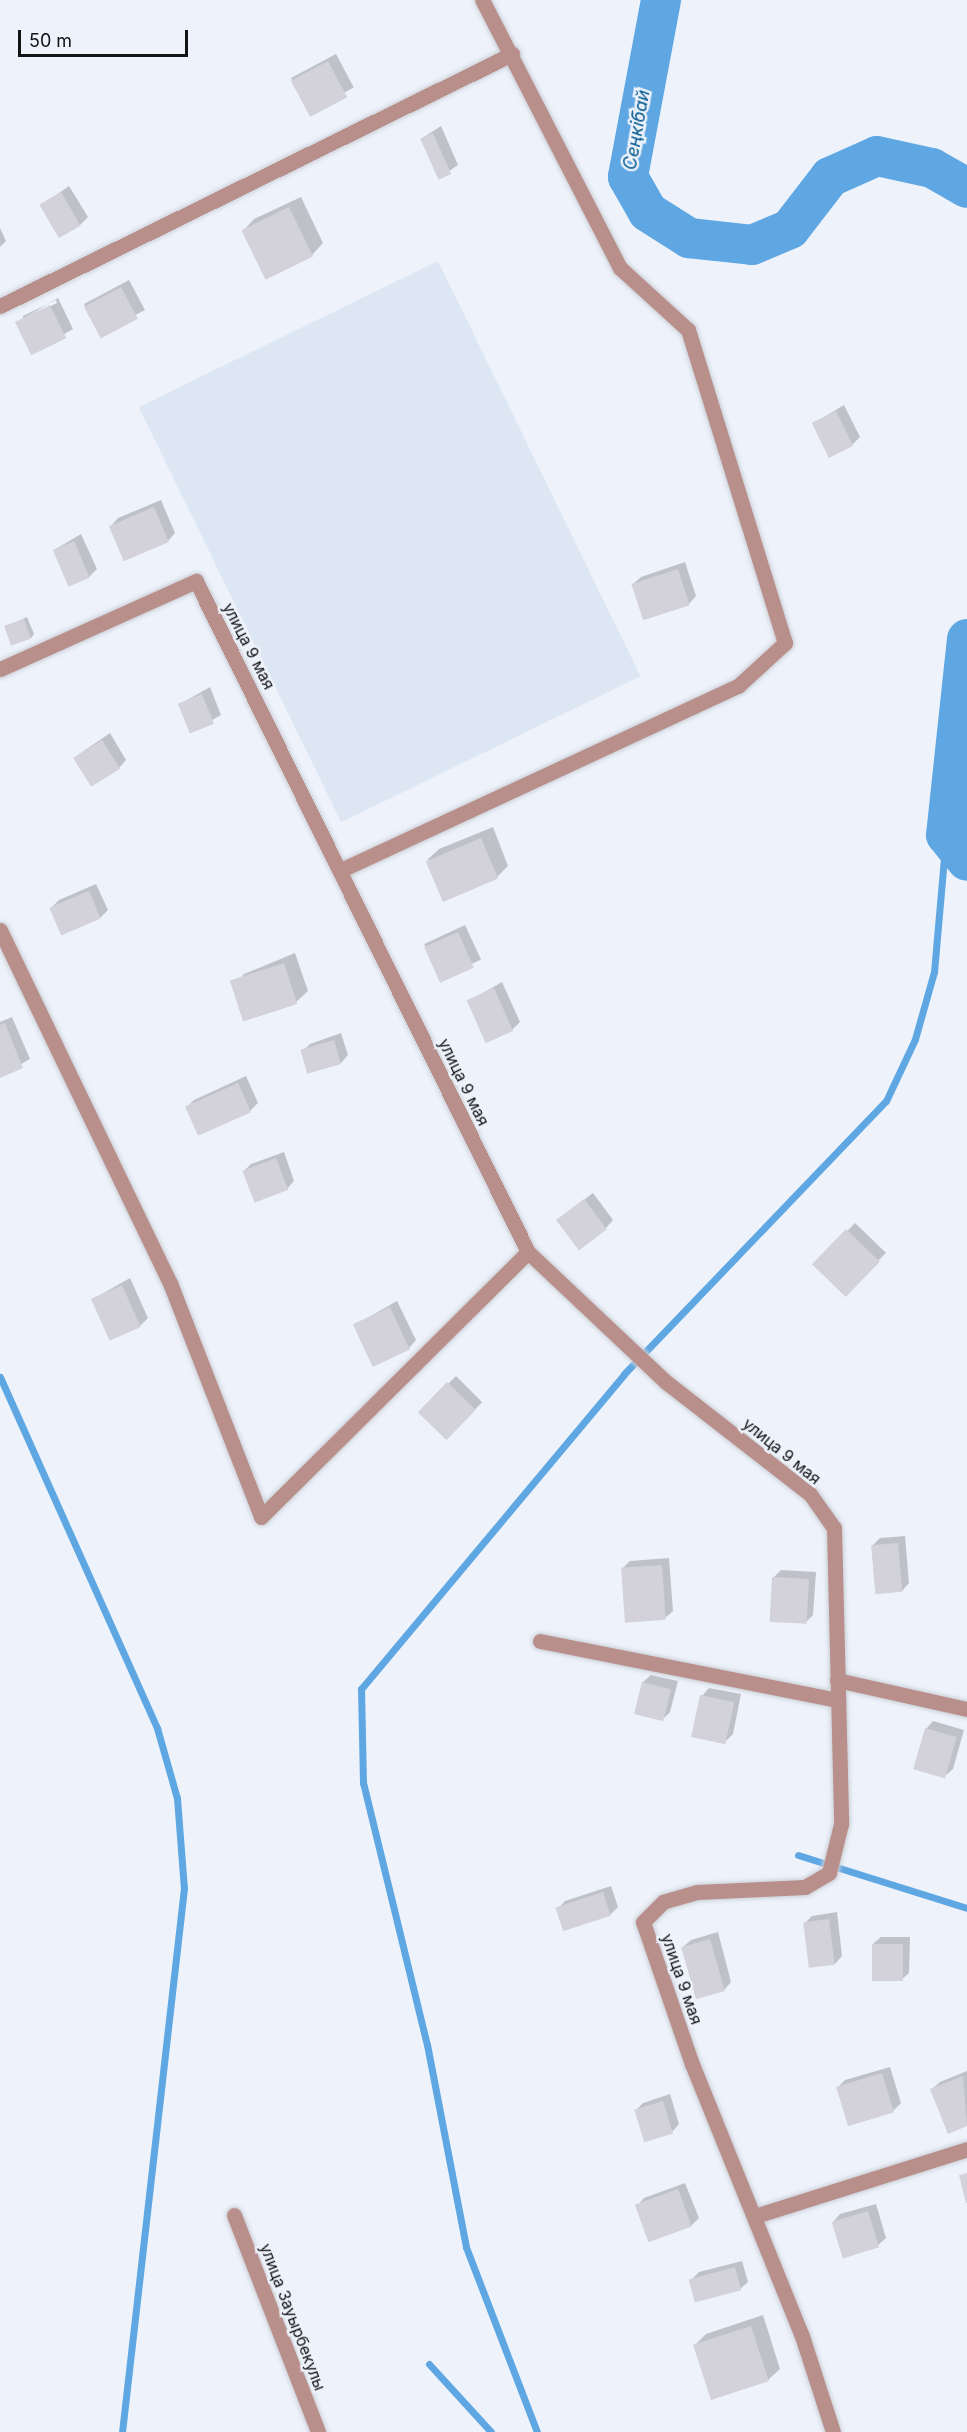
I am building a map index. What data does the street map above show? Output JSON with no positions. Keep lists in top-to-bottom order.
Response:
{
  "streets": {
    "street": ["улица 9 мая", "улица Зауырбекулы"]
  },
  "water": ["Сеңкібай"],
  "scale_bar": "50 m"
}
